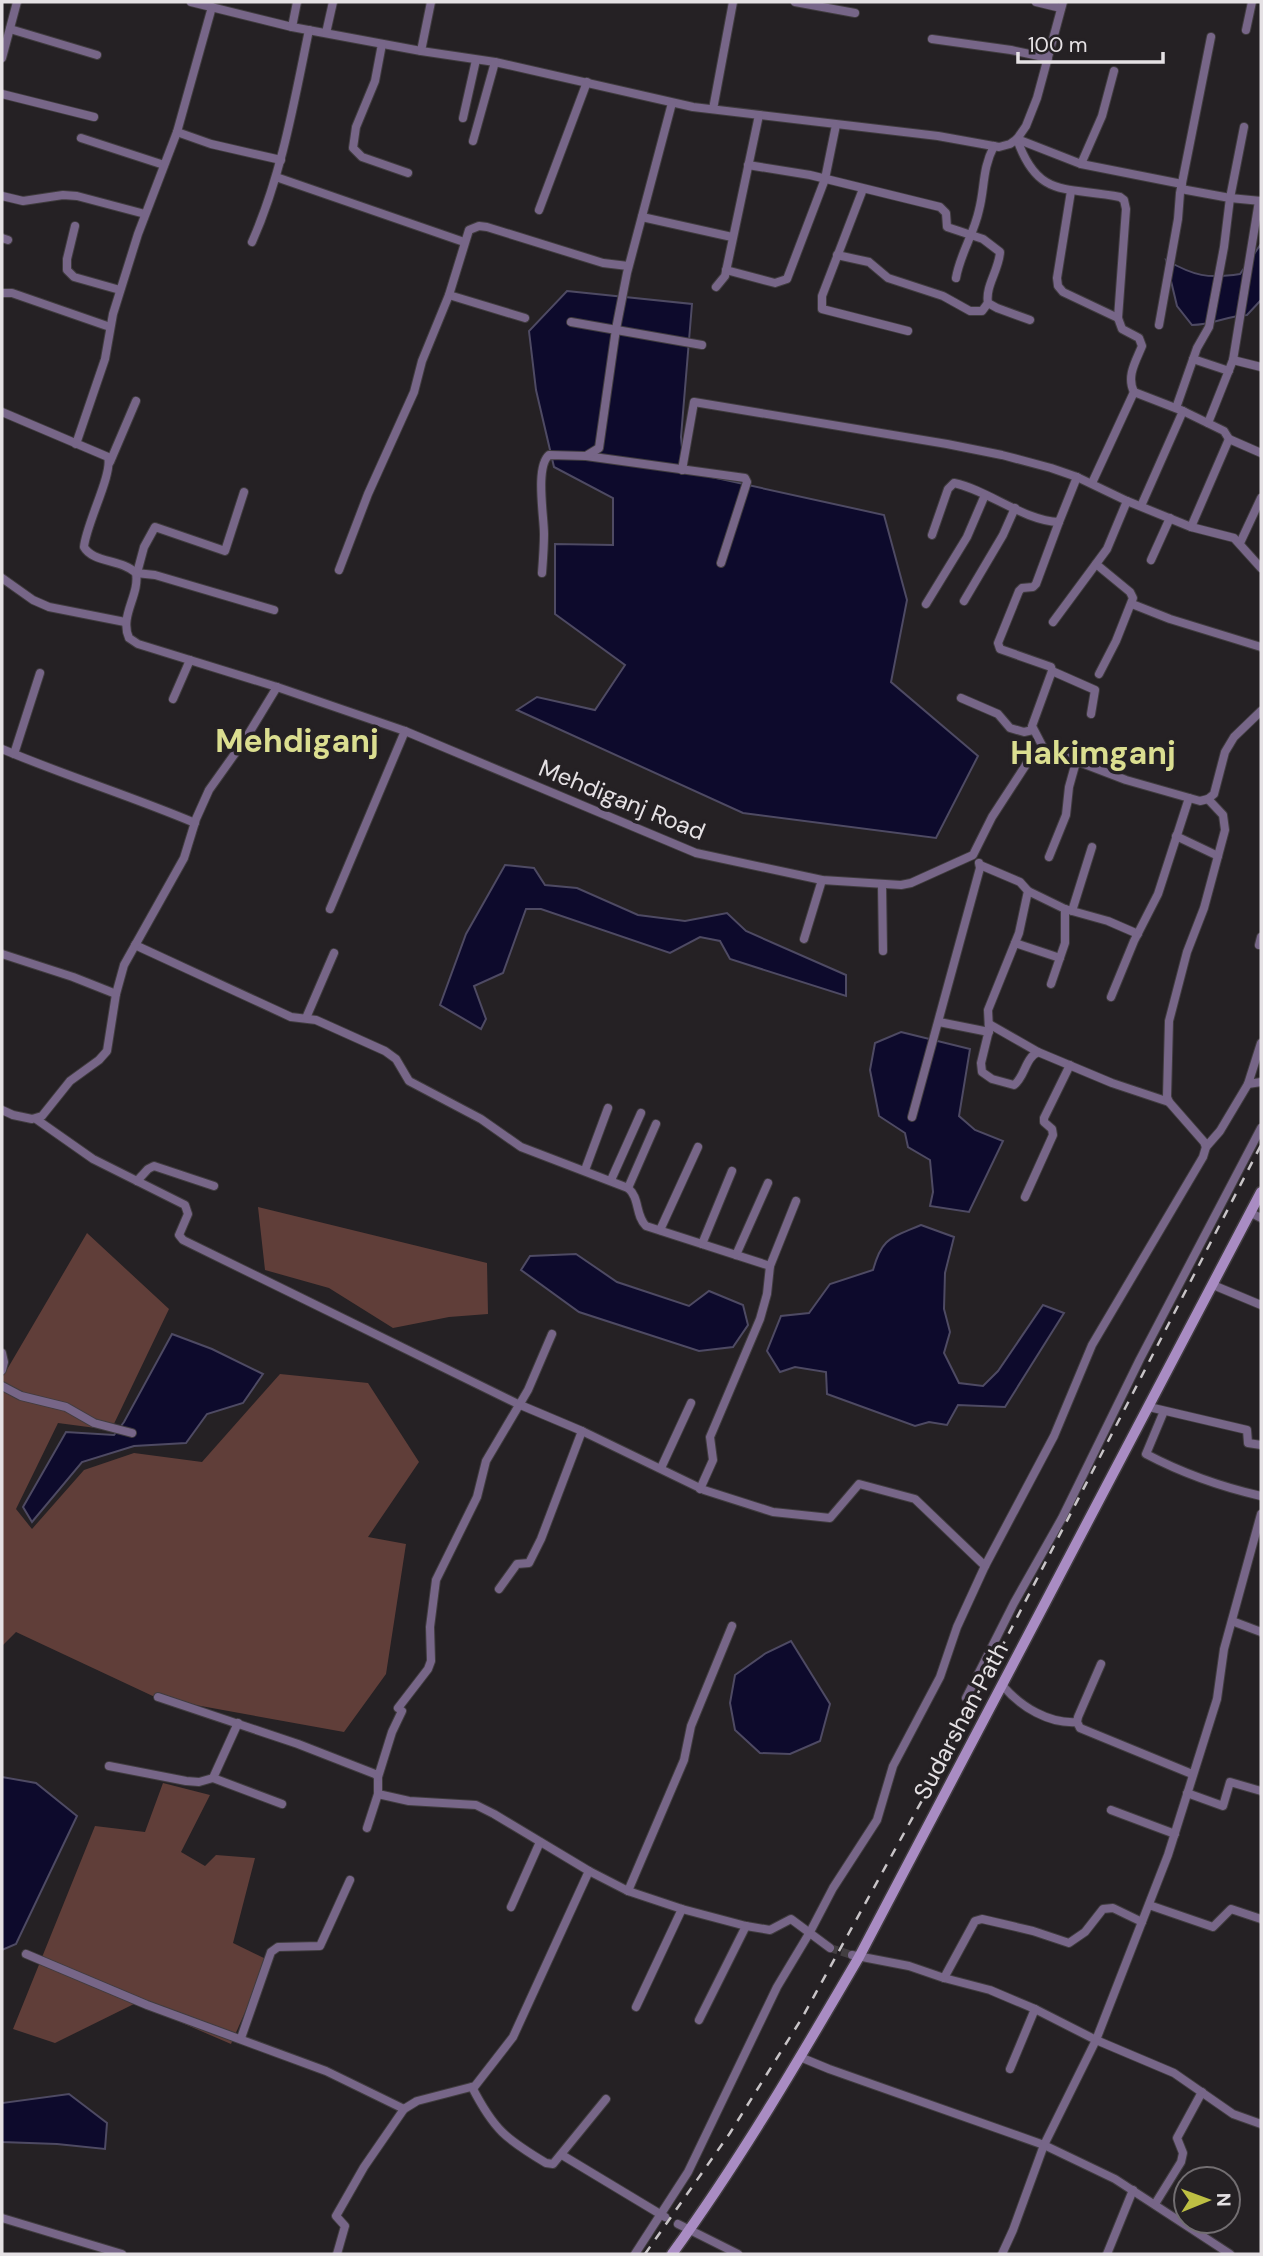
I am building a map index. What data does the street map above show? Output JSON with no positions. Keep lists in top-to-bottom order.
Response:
{
  "streets": {
    "main road": ["Sudarshan Path"],
    "street": ["Mehdiganj Road"]
  },
  "districts": ["Mehdiganj", "Hakimganj"],
  "scale_bar": "100 m",
  "north": "right"
}
